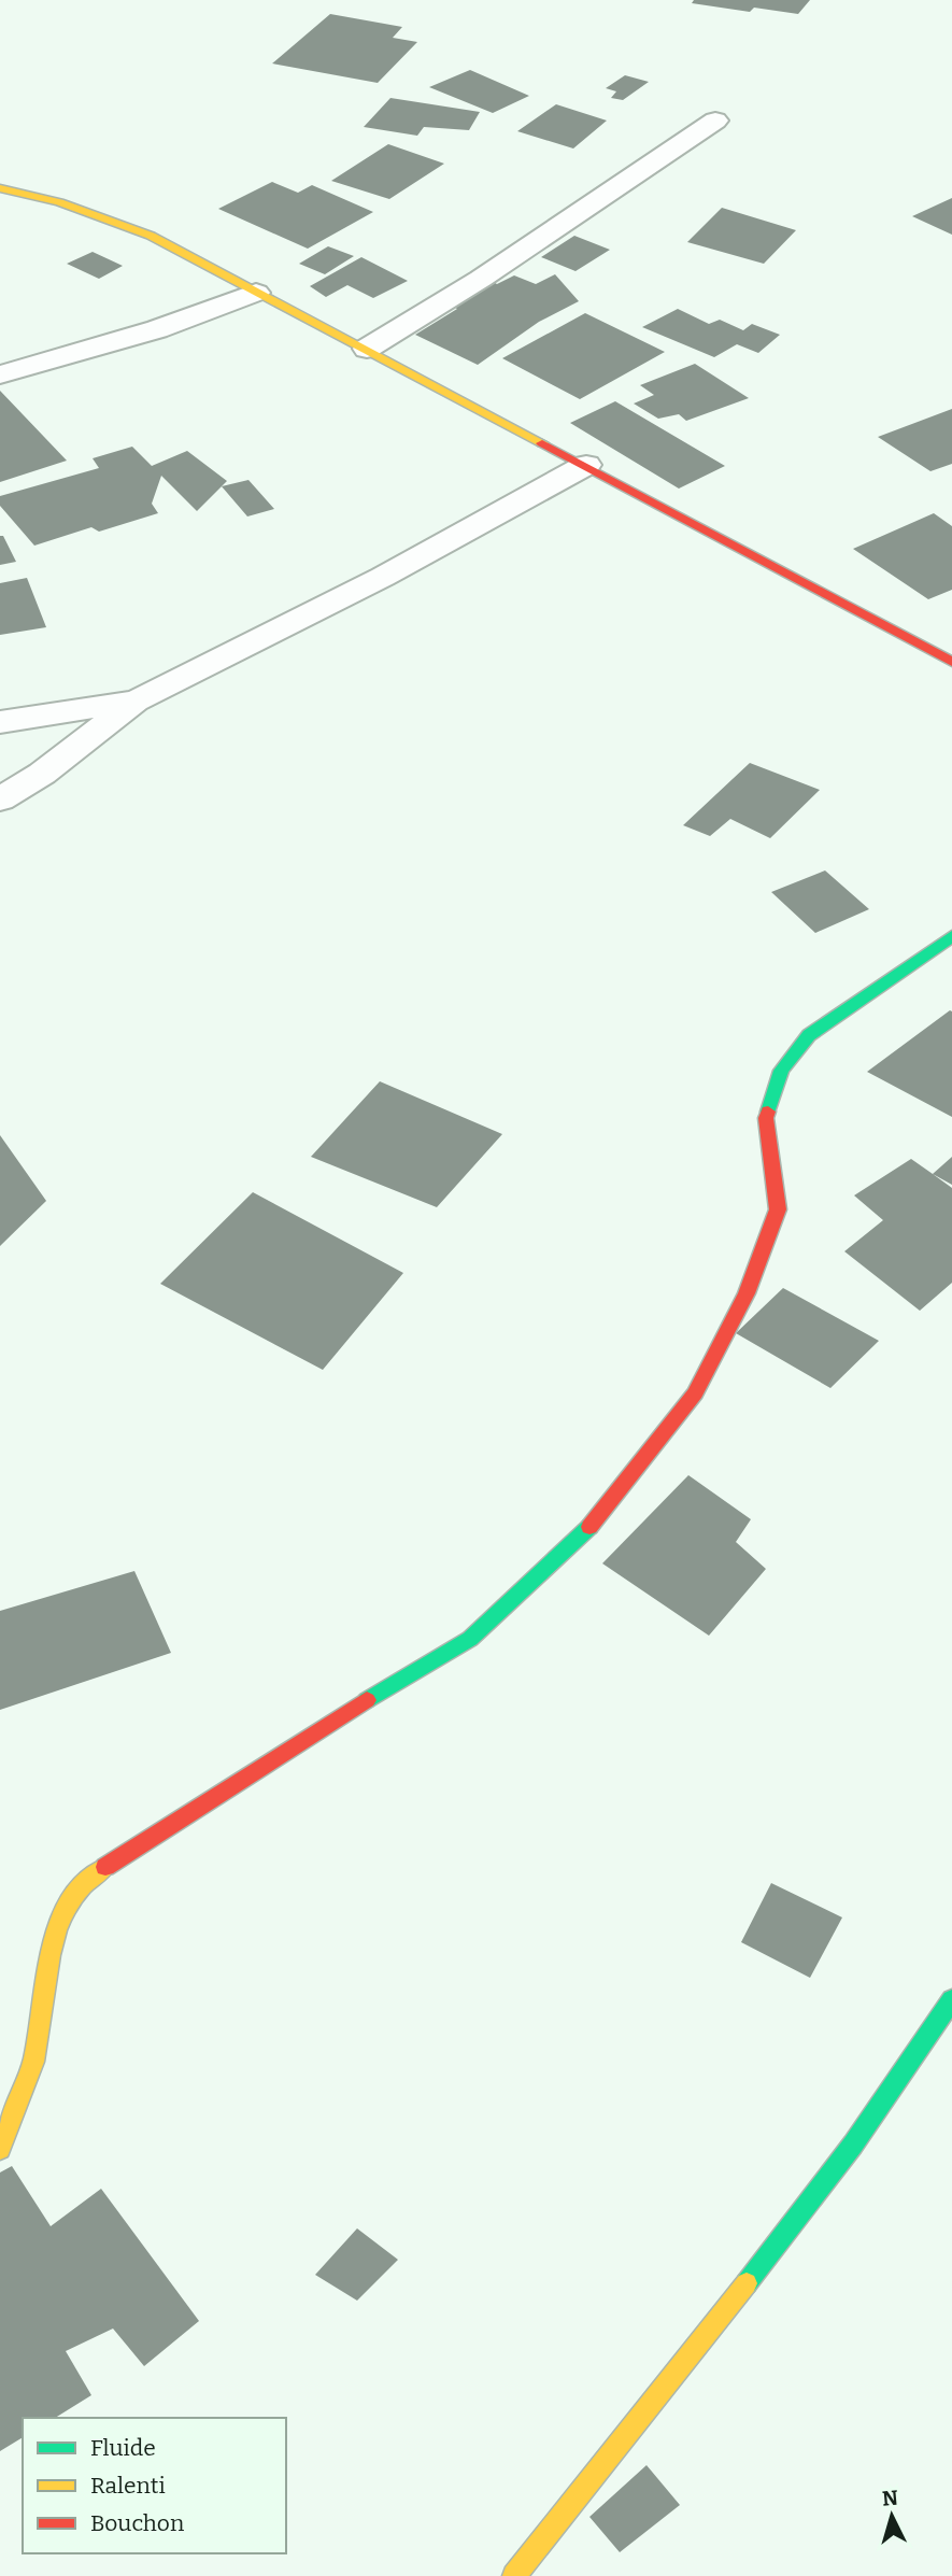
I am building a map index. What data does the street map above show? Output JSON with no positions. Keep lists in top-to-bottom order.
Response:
{
  "legend": ["Fluide", "Ralenti", "Bouchon"],
  "north": "top"
}
